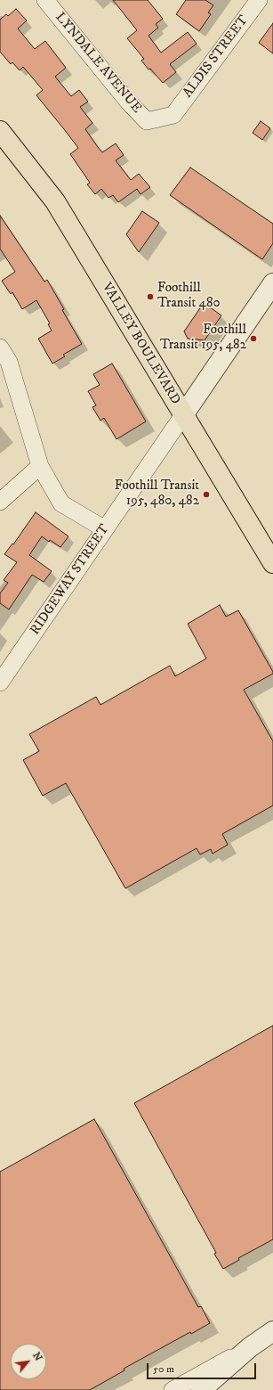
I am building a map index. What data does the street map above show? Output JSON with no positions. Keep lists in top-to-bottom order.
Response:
{
  "streets": {
    "main road": ["VALLEY BOULEVARD"],
    "street": ["ALDIS STREET", "LYNDALE AVENUE", "RIDGEWAY STREET"]
  },
  "crossings": [
    ["ALDIS STREET", "LYNDALE AVENUE"],
    ["VALLEY BOULEVARD", "RIDGEWAY STREET"]
  ],
  "places": ["Foothill Transit 480", "Foothill Transit 195, 482", "Foothill Transit 195, 480, 482"],
  "scale_bar": "50 m",
  "north": "top right"
}
